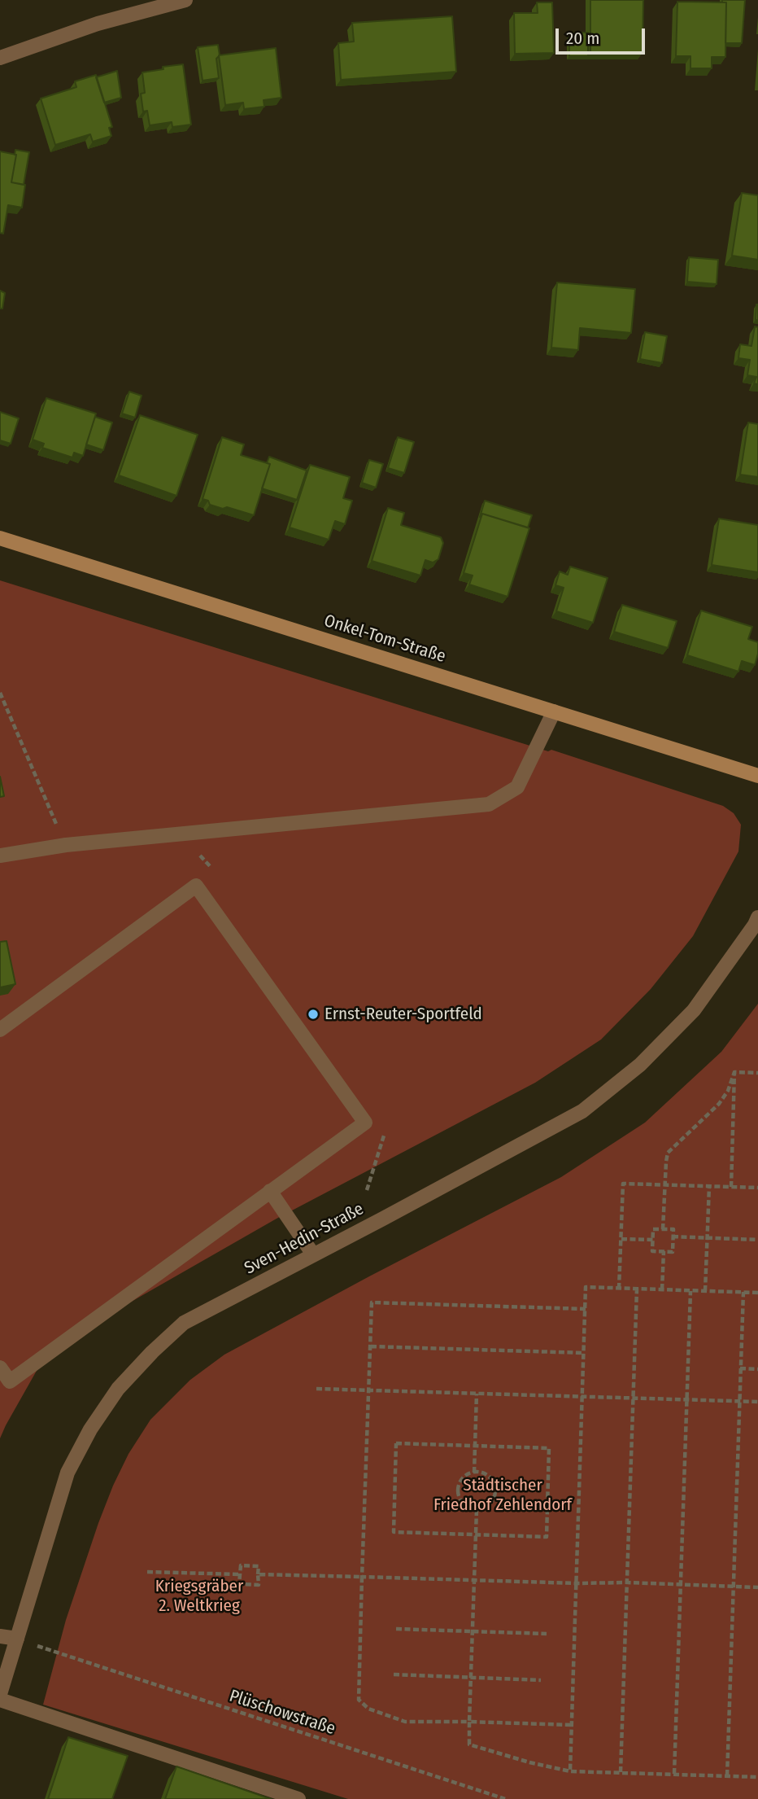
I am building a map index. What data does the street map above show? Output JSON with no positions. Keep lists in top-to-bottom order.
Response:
{
  "streets": {
    "main road": ["Onkel-Tom-Straße"],
    "street": ["Sven-Hedin-Straße"],
    "path": ["Plüschowstraße"]
  },
  "parks": ["Städtischer Friedhof Zehlendorf", "Kriegsgräber 2. Weltkrieg"],
  "places": ["Ernst-Reuter-Sportfeld"],
  "scale_bar": "20 m"
}
